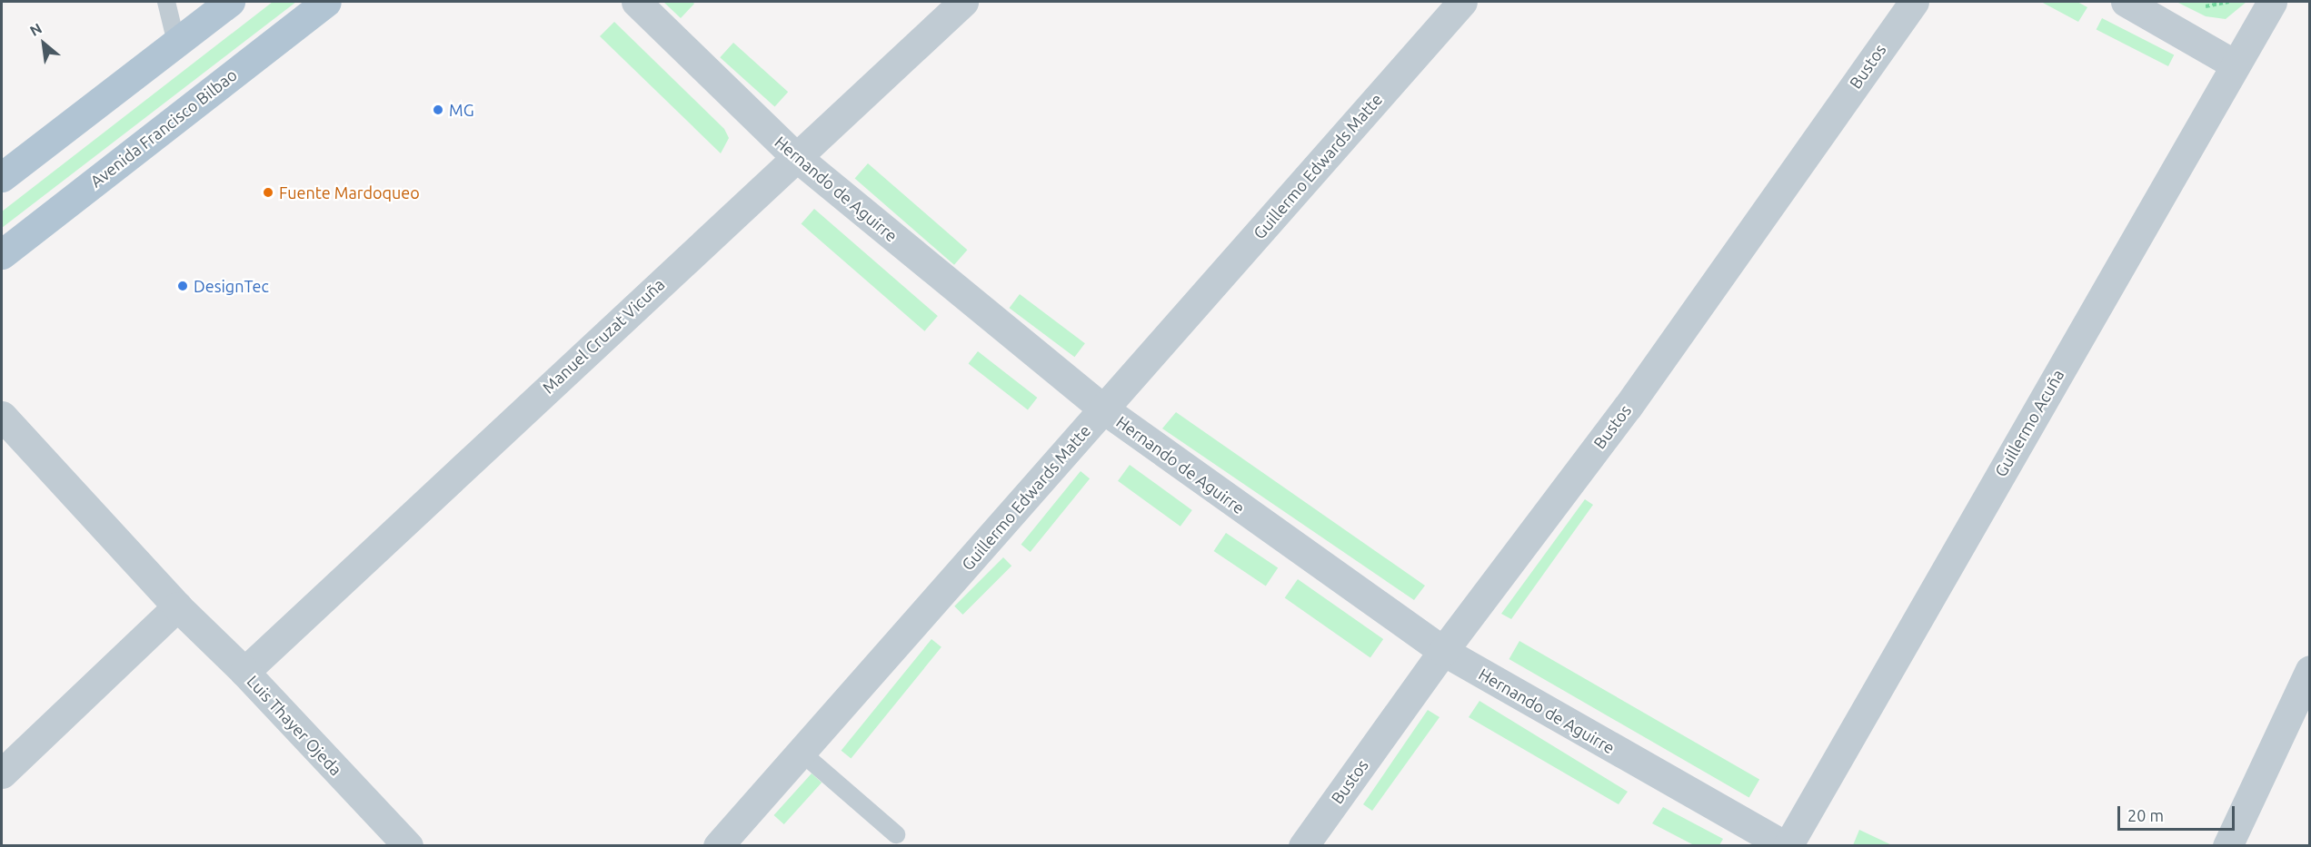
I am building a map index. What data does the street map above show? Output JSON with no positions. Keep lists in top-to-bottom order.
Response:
{
  "streets": {
    "main road": ["Avenida Francisco Bilbao"],
    "street": [
      "Bustos",
      "Guillermo Edwards Matte",
      "Hernando de Aguirre",
      "Manuel Cruzat Vicuña",
      "Guillermo Acuña",
      "Luis Thayer Ojeda"
    ]
  },
  "crossings": [
    ["Bustos", "Hernando de Aguirre"],
    ["Guillermo Edwards Matte", "Hernando de Aguirre"],
    ["Hernando de Aguirre", "Manuel Cruzat Vicuña"],
    ["Hernando de Aguirre", "Guillermo Acuña"],
    ["Manuel Cruzat Vicuña", "Luis Thayer Ojeda"]
  ],
  "places": ["MG", "Fuente Mardoqueo", "DesignTec"],
  "scale_bar": "20 m",
  "north": "top left"
}
